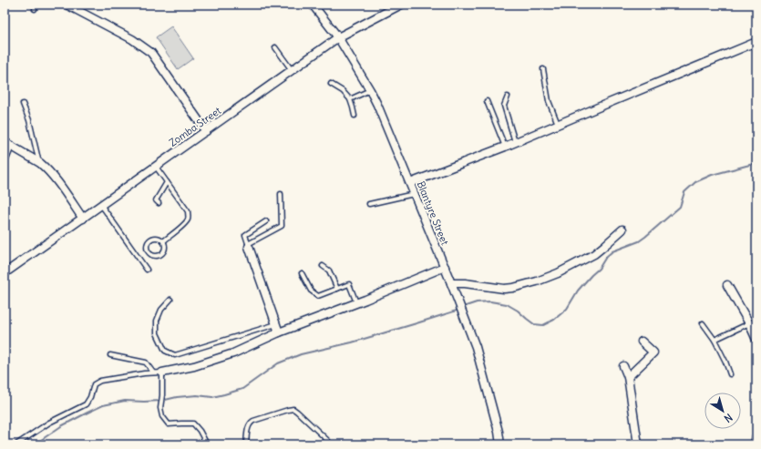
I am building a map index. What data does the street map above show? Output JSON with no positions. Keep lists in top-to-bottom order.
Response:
{
  "streets": {
    "street": ["Zomba Street", "Blantyre Street"]
  },
  "crossings": [
    ["Zomba Street", "Blantyre Street"]
  ],
  "north": "bottom right"
}
